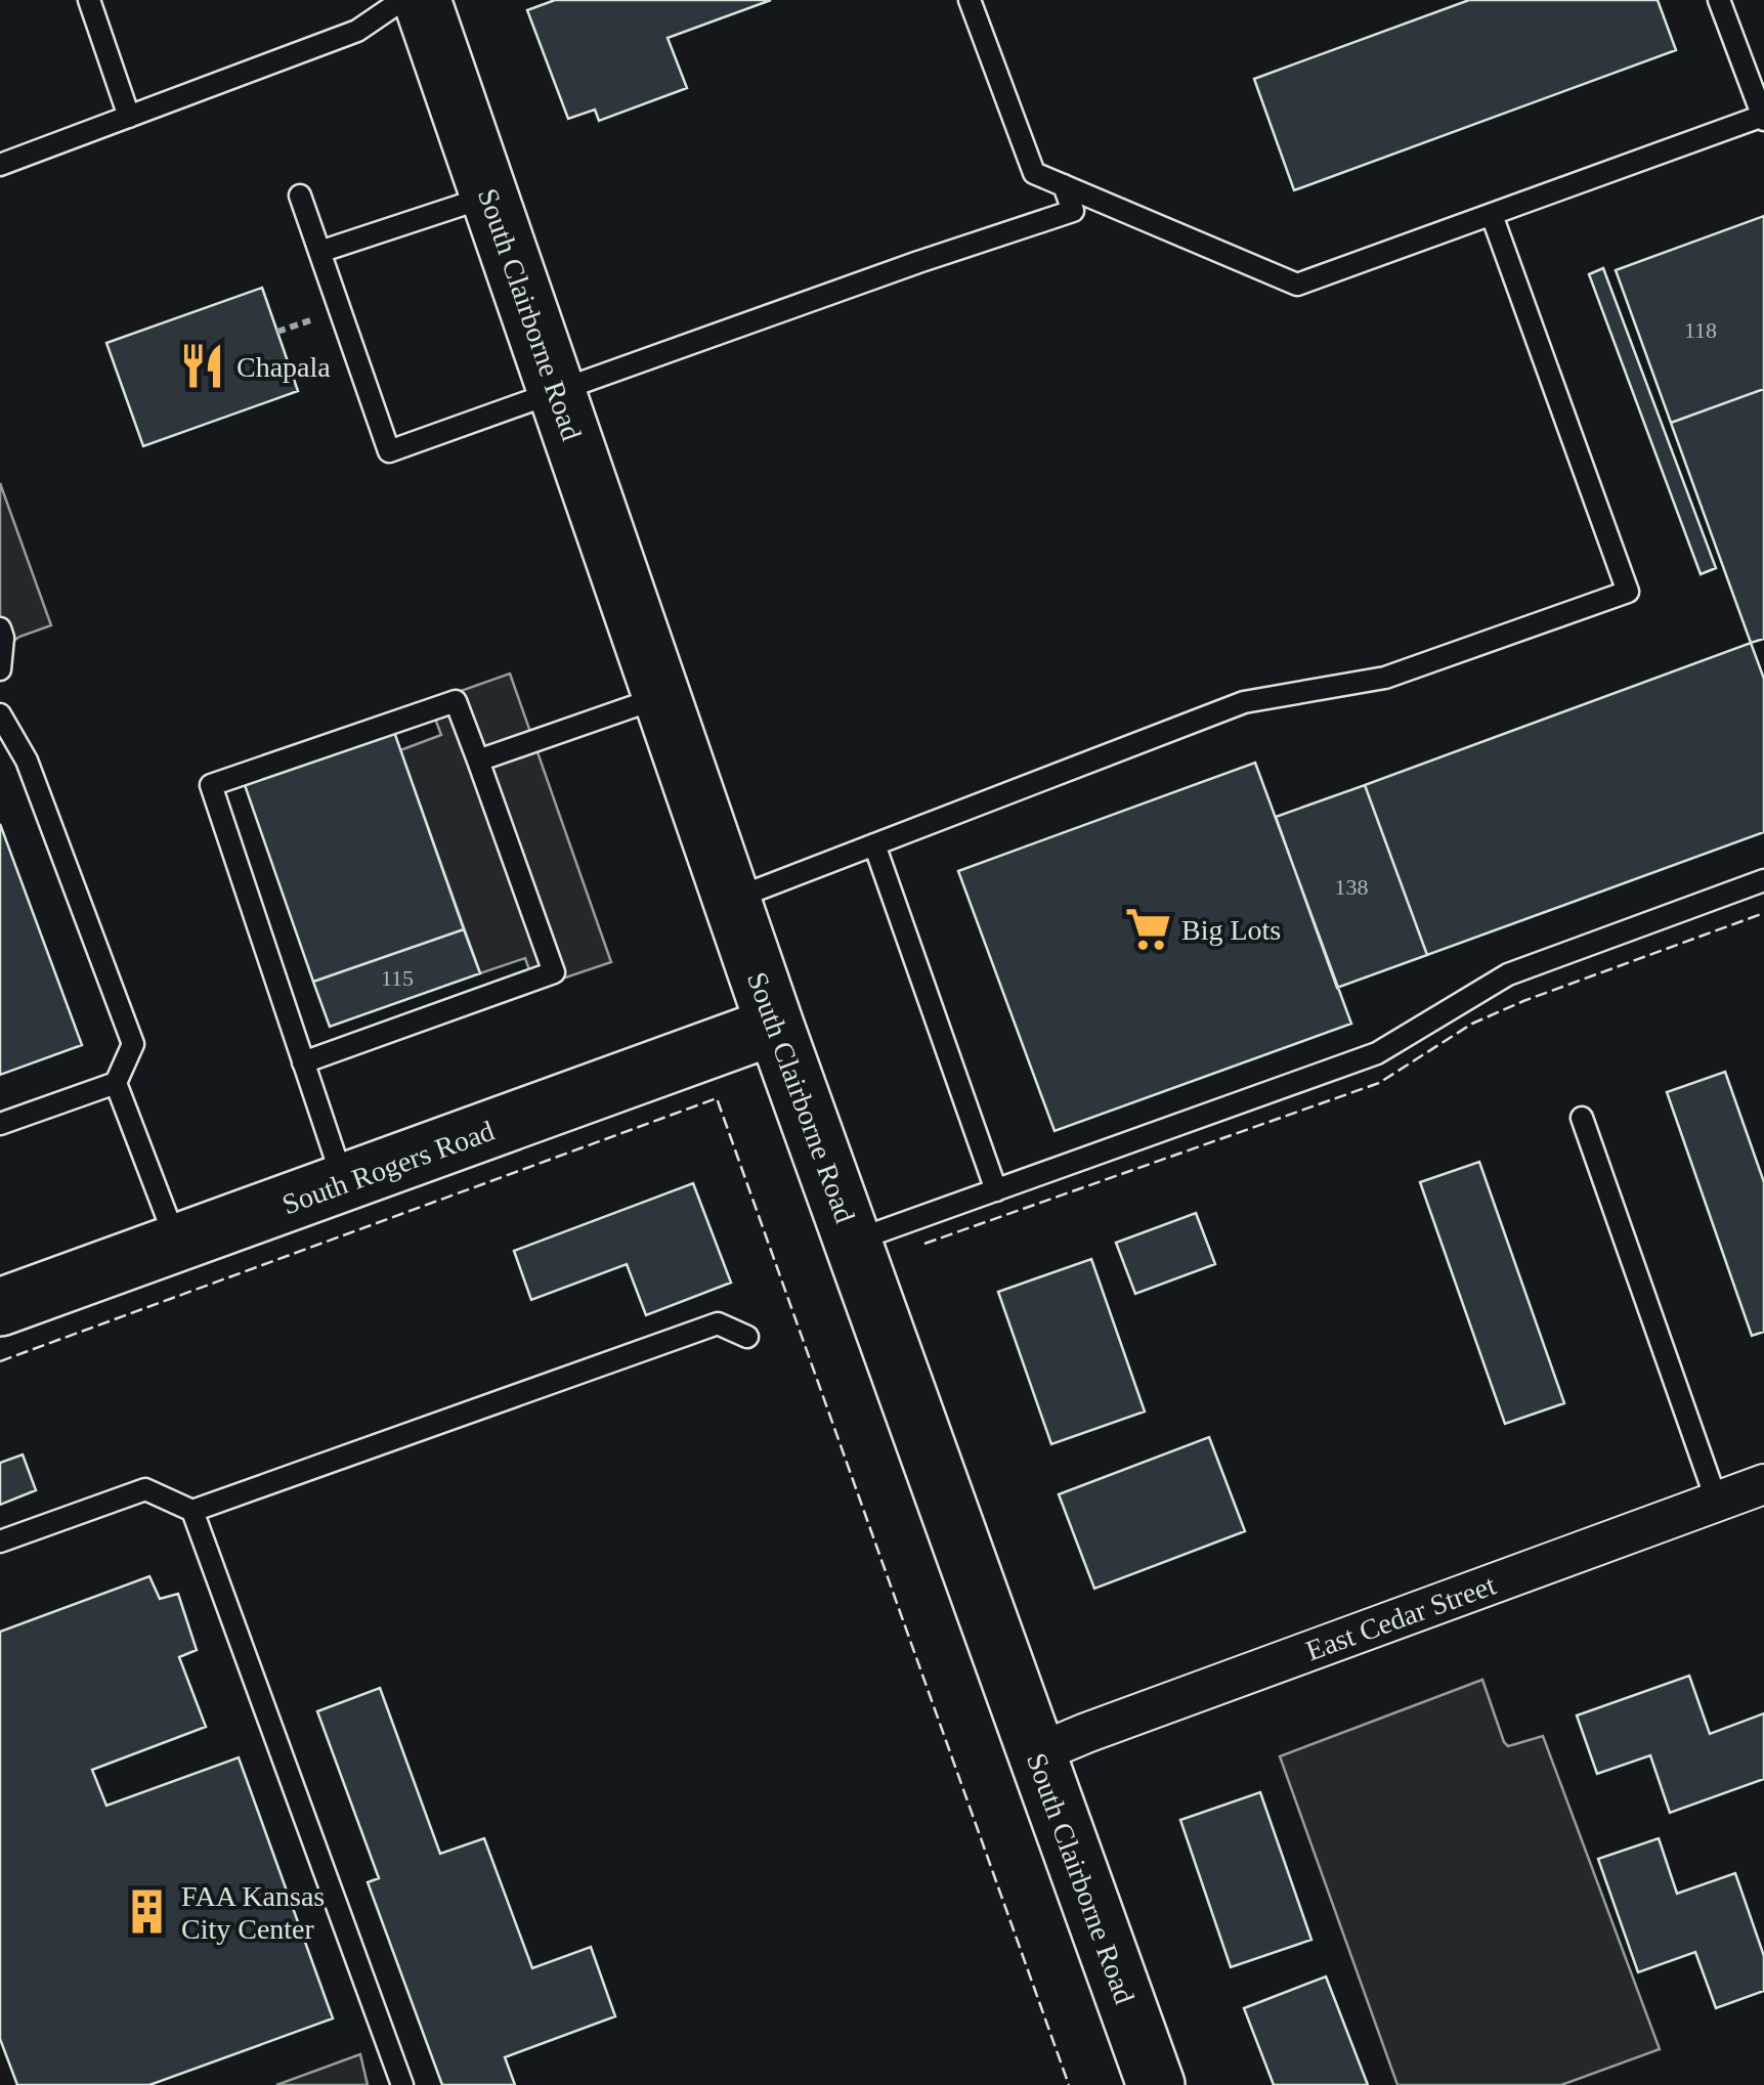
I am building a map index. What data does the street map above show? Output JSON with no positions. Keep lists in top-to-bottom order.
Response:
{
  "streets": {
    "main road": ["South Clairborne Road", "South Rogers Road"],
    "street": ["East Cedar Street"]
  },
  "crossings": [
    ["South Clairborne Road", "South Rogers Road"],
    ["South Clairborne Road", "East Cedar Street"]
  ],
  "places": {
    "restaurant": ["Chapala"],
    "supermarket": ["Big Lots"],
    "building": ["FAA Kansas City Center"]
  },
  "house_numbers": ["118", "138", "115"]
}
